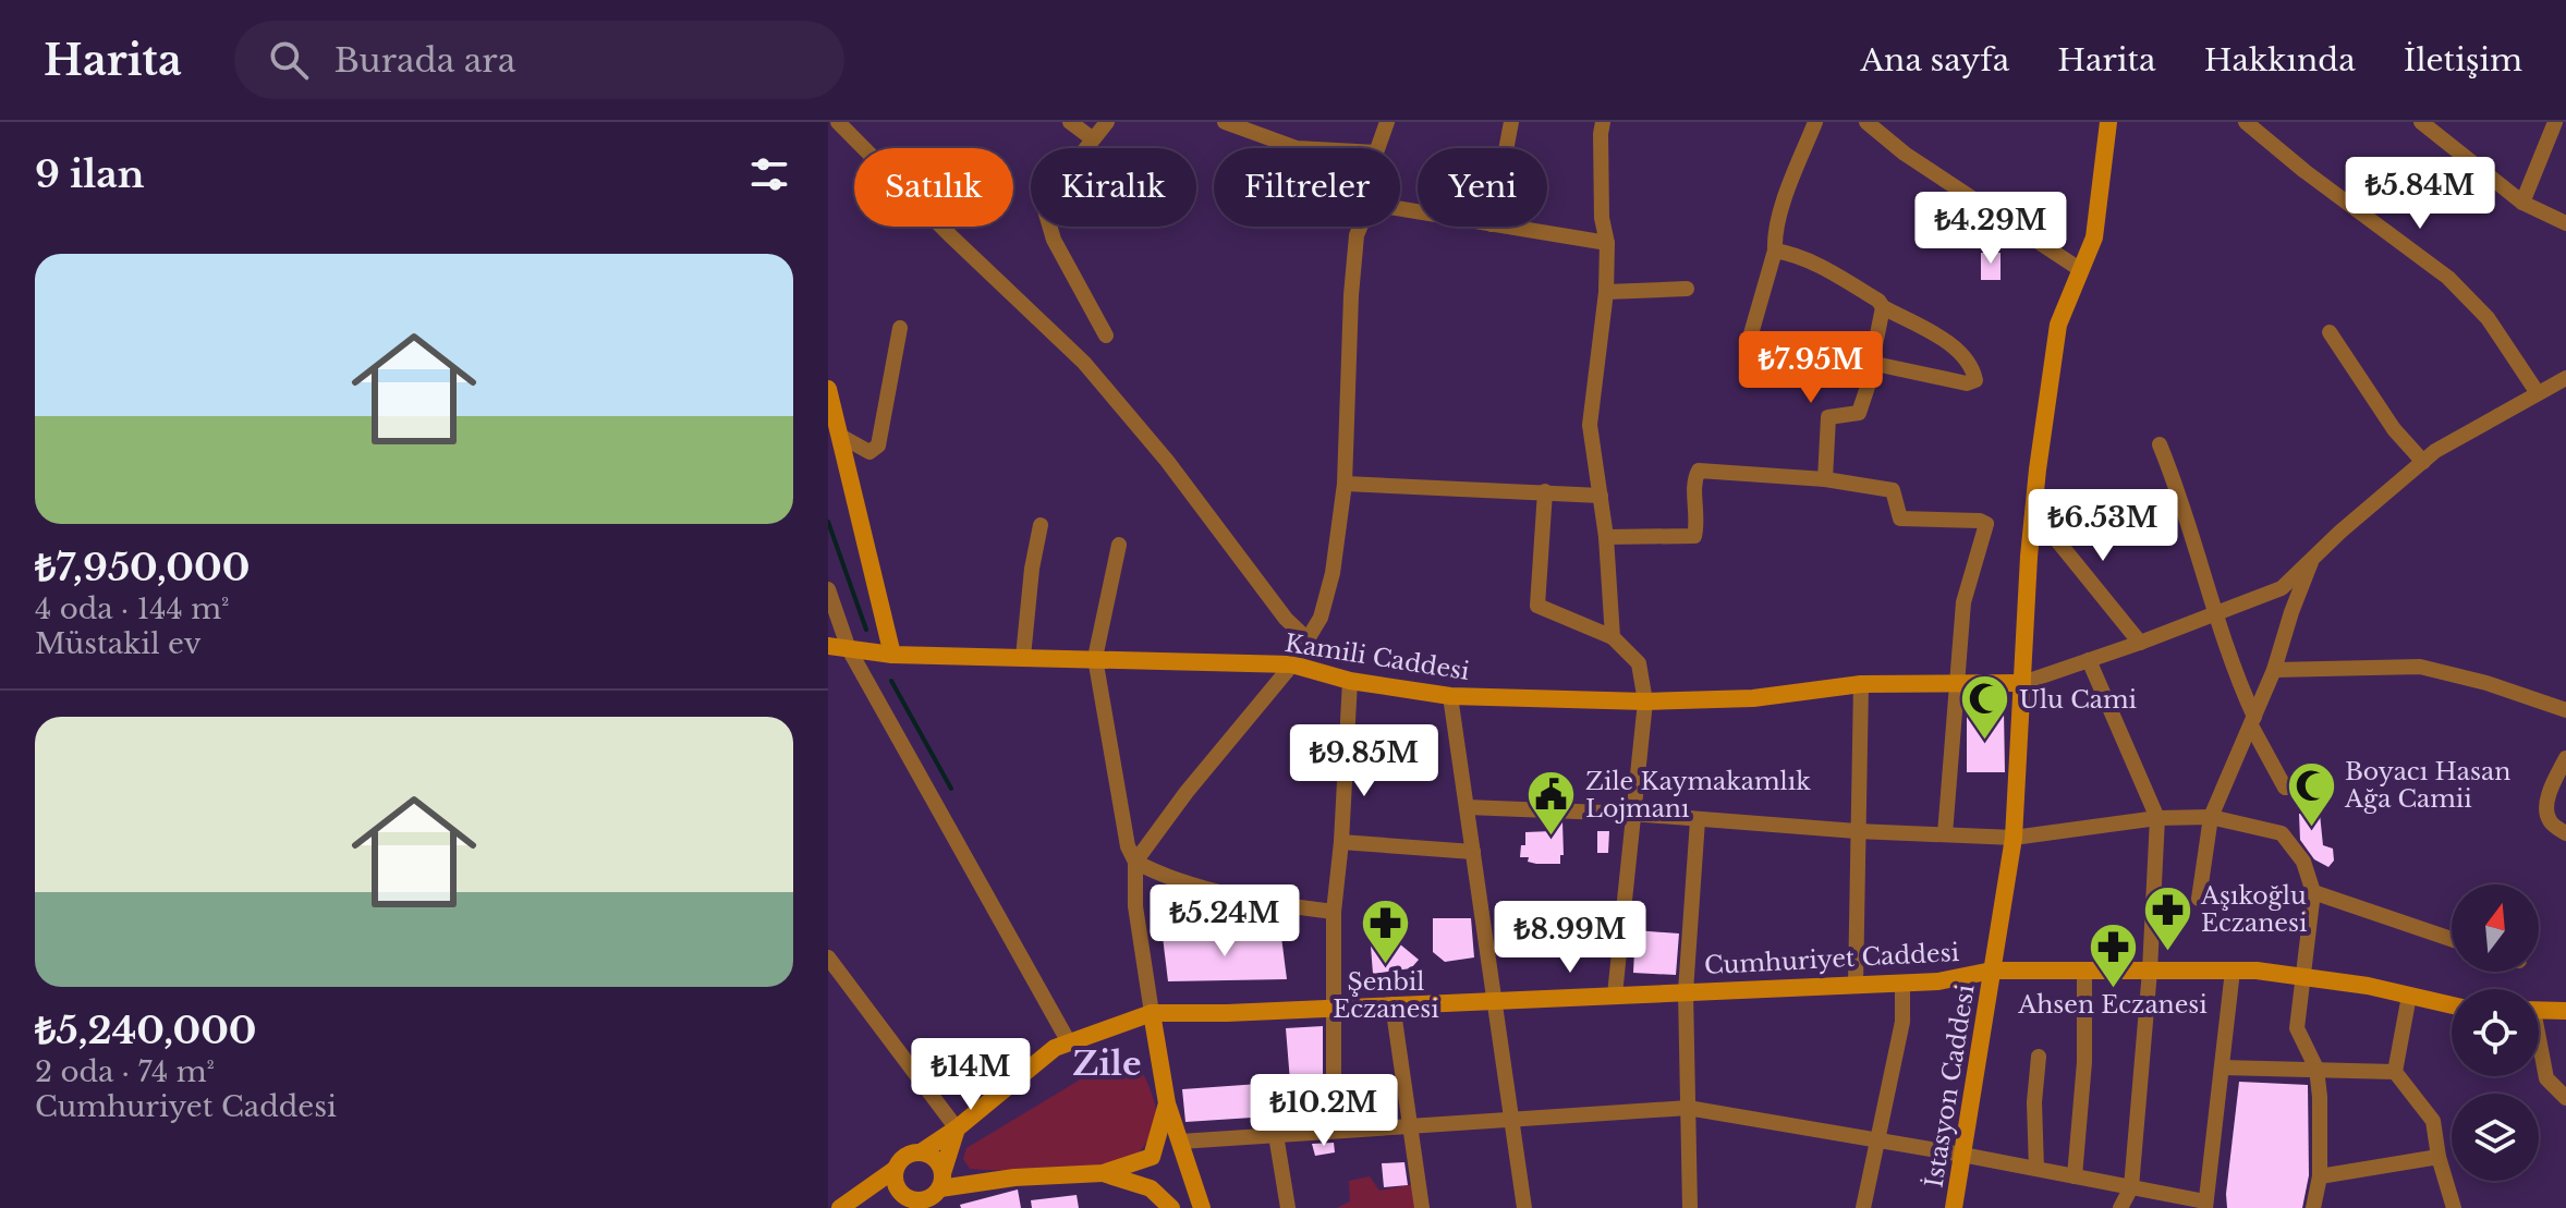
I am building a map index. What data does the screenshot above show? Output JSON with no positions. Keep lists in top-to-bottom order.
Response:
{
  "streets": {
    "main road": ["Kamili Caddesi", "Cumhuriyet Caddesi", "İstasyon Caddesi"]
  },
  "crossings": [
    ["Kamili Caddesi", "İstasyon Caddesi"],
    ["Cumhuriyet Caddesi", "İstasyon Caddesi"]
  ],
  "districts": ["Zile"],
  "places": {
    "mosque": ["Ulu Cami", "Boyacı Hasan Ağa Camii"],
    "public building": ["Zile Kaymakamlık Lojmanı"],
    "pharmacy": ["Aşıkoğlu Eczanesi", "Şenbil Eczanesi", "Ahsen Eczanesi"]
  },
  "north": "top",
  "page": {
    "header": "Harita",
    "search": "Burada ara",
    "nav": [
      "Ana sayfa",
      "Harita",
      "Hakkında",
      "İletişim"
    ],
    "heading": "9 ilan",
    "chip": [
      "Satılık",
      "Kiralık",
      "Filtreler",
      "Yeni"
    ],
    "price": [
      "₺5.84M",
      "₺4.29M",
      "₺7.95M",
      "₺6.53M",
      "₺9.85M",
      "₺5.24M",
      "₺8.99M",
      "₺14M",
      "₺10.2M"
    ],
    "list": [
      {
        "name": "₺7,950,000",
        "note": "4 oda · 144 m² · Müstakil ev"
      },
      {
        "name": "₺5,240,000",
        "note": "2 oda · 74 m² · Cumhuriyet Caddesi"
      }
    ]
  }
}
